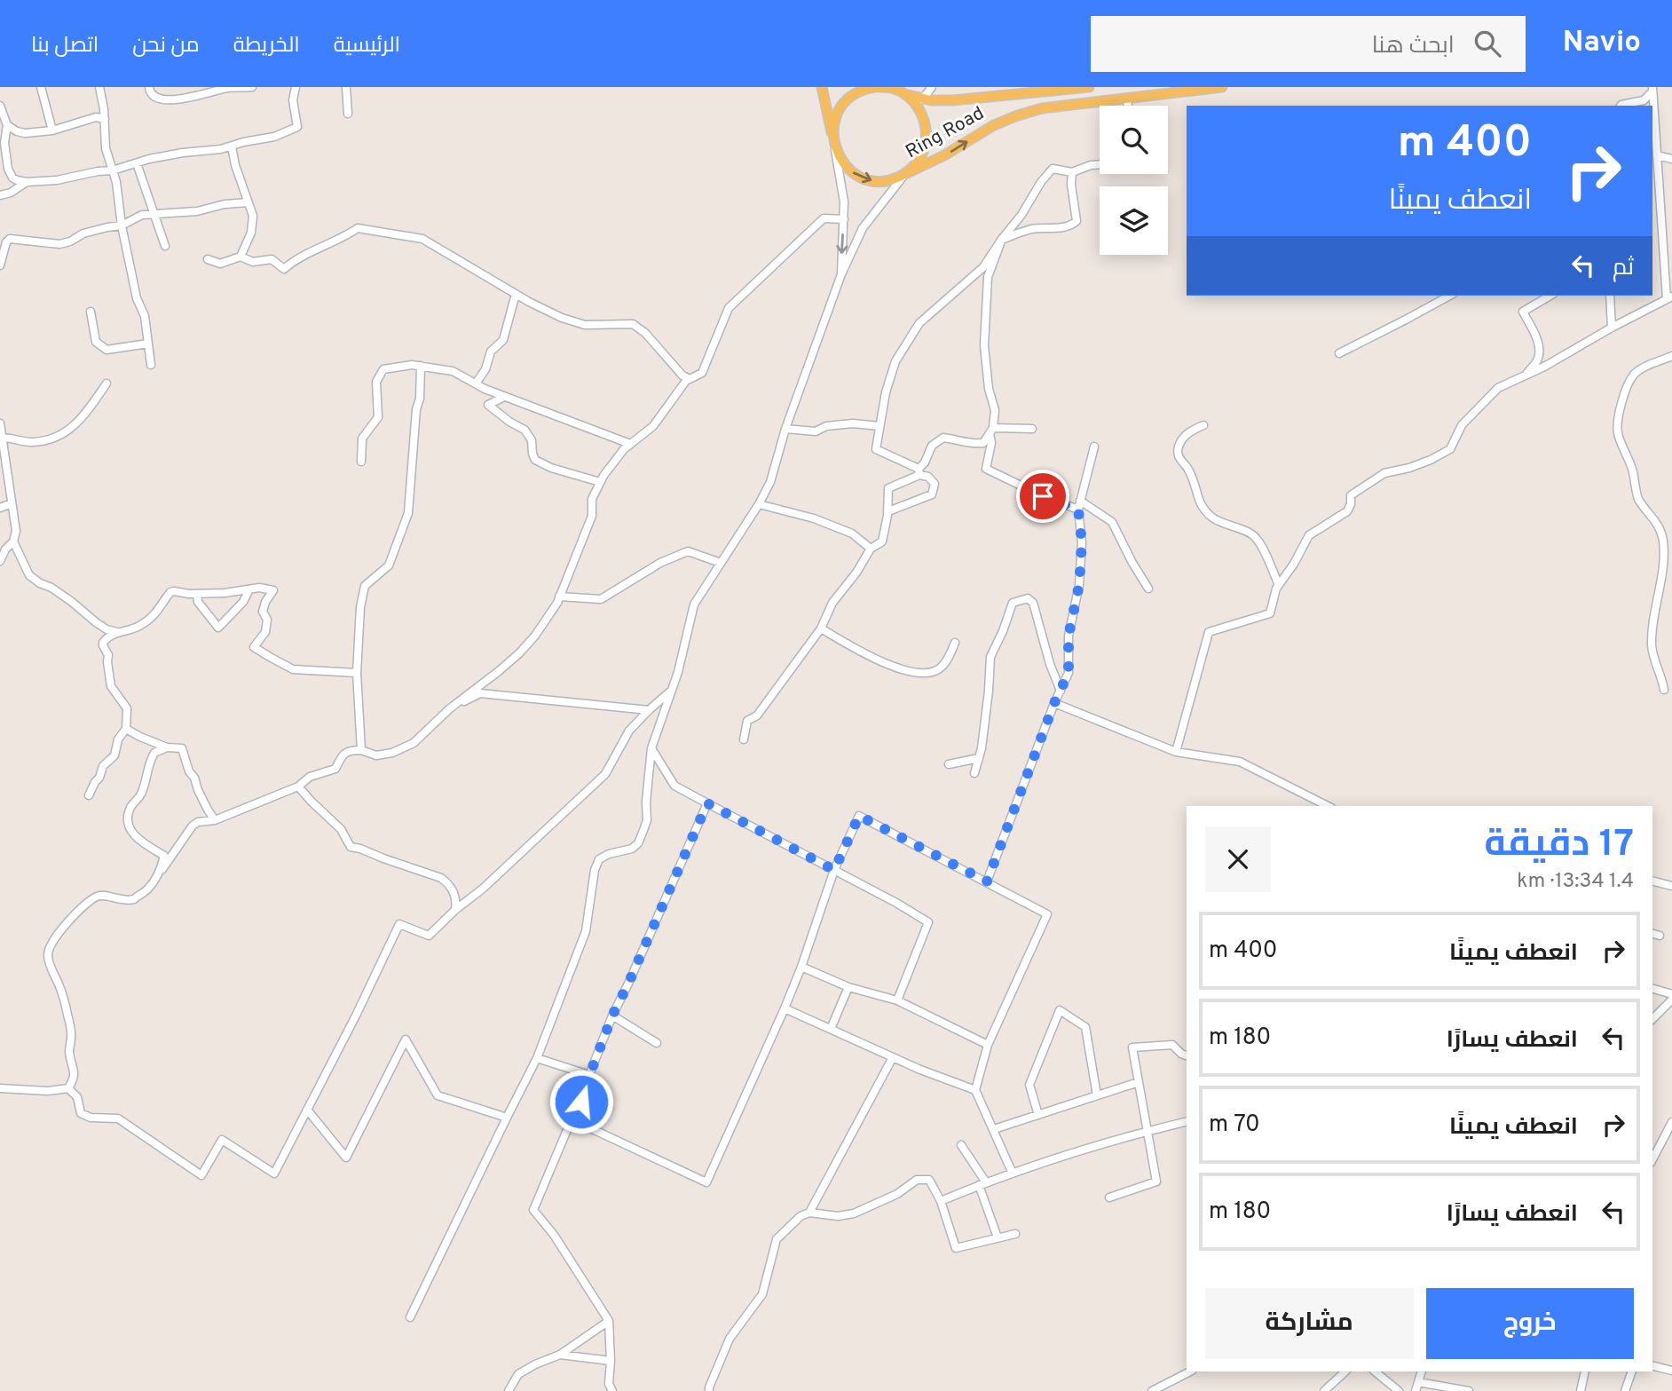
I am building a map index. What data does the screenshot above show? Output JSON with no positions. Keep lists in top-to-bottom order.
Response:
{
  "streets": {
    "main road": ["Ring Road"]
  },
  "page": {
    "header": "Navio",
    "search": "ابحث هنا",
    "nav": [
      "الرئيسية",
      "الخريطة",
      "من نحن",
      "اتصل بنا"
    ],
    "turn": ["400 m", "انعطف يمينًا"],
    "then": "ثم",
    "heading": ["17 دقيقة", "1.4 km · 13:34"],
    "list": [
      {
        "name": "انعطف يمينًا",
        "value": "400 m"
      },
      {
        "name": "انعطف يسارًا",
        "value": "180 m"
      },
      {
        "name": "انعطف يمينًا",
        "value": "70 m"
      },
      {
        "name": "انعطف يسارًا",
        "value": "180 m"
      }
    ],
    "buttons": ["خروج", "مشاركة"]
  }
}
